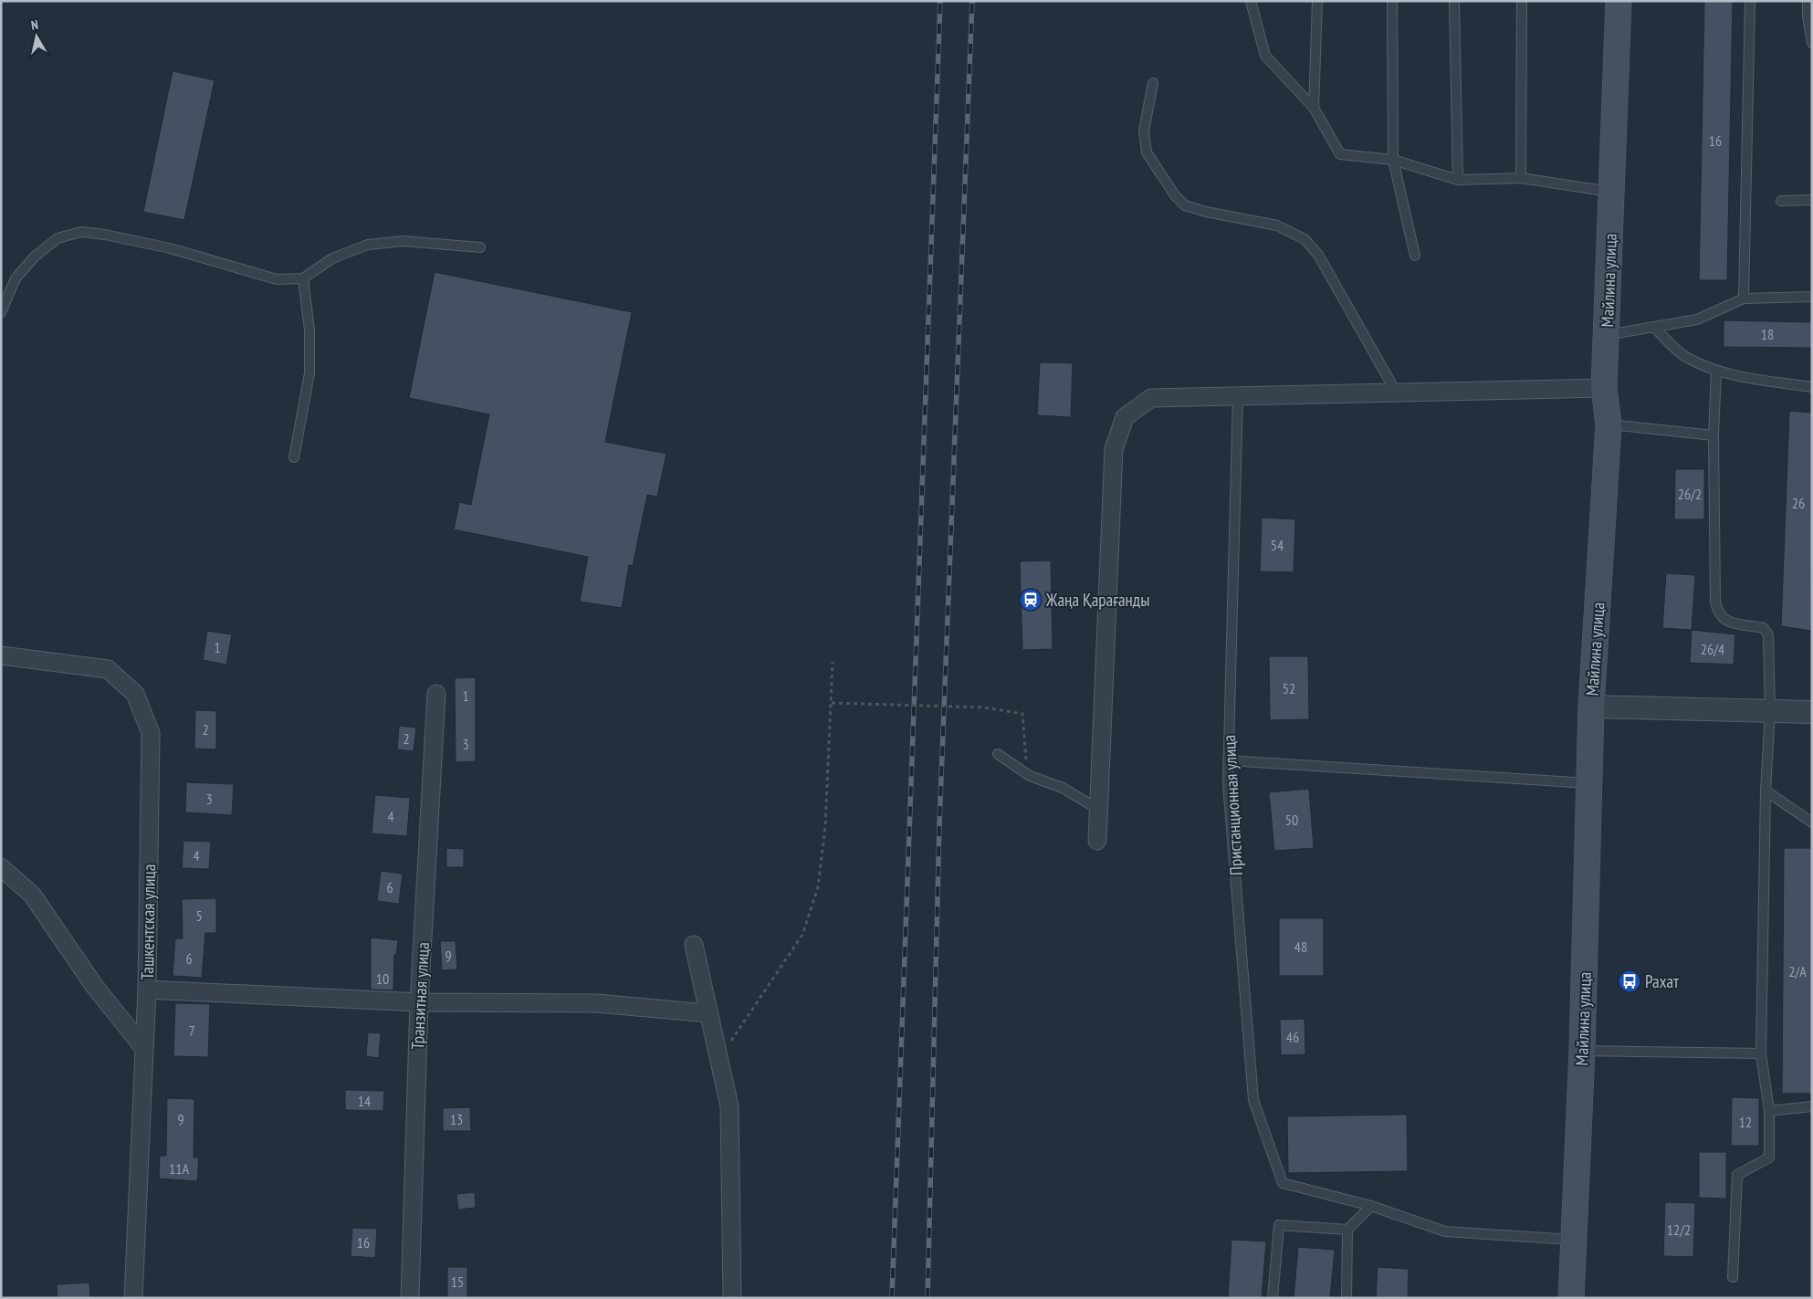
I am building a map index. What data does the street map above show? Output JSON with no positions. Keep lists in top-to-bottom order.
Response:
{
  "streets": {
    "main road": ["Майлина улица"],
    "street": ["Ташкентская улица", "Транзитная улица"],
    "lane": ["Пристанционная улица"]
  },
  "places": {
    "station": ["Жаңа Қарағанды"],
    "bus stop": ["Рахат"]
  },
  "house_numbers": [
    "16",
    "18",
    "26/2",
    "26",
    "54",
    "1",
    "26/4",
    "52",
    "1",
    "2",
    "2",
    "3",
    "3",
    "4",
    "50",
    "4",
    "6",
    "5",
    "48",
    "9",
    "6",
    "2/А",
    "10",
    "7",
    "46",
    "14",
    "9",
    "13",
    "12",
    "11А",
    "12/2",
    "16",
    "15"
  ],
  "north": "top"
}
